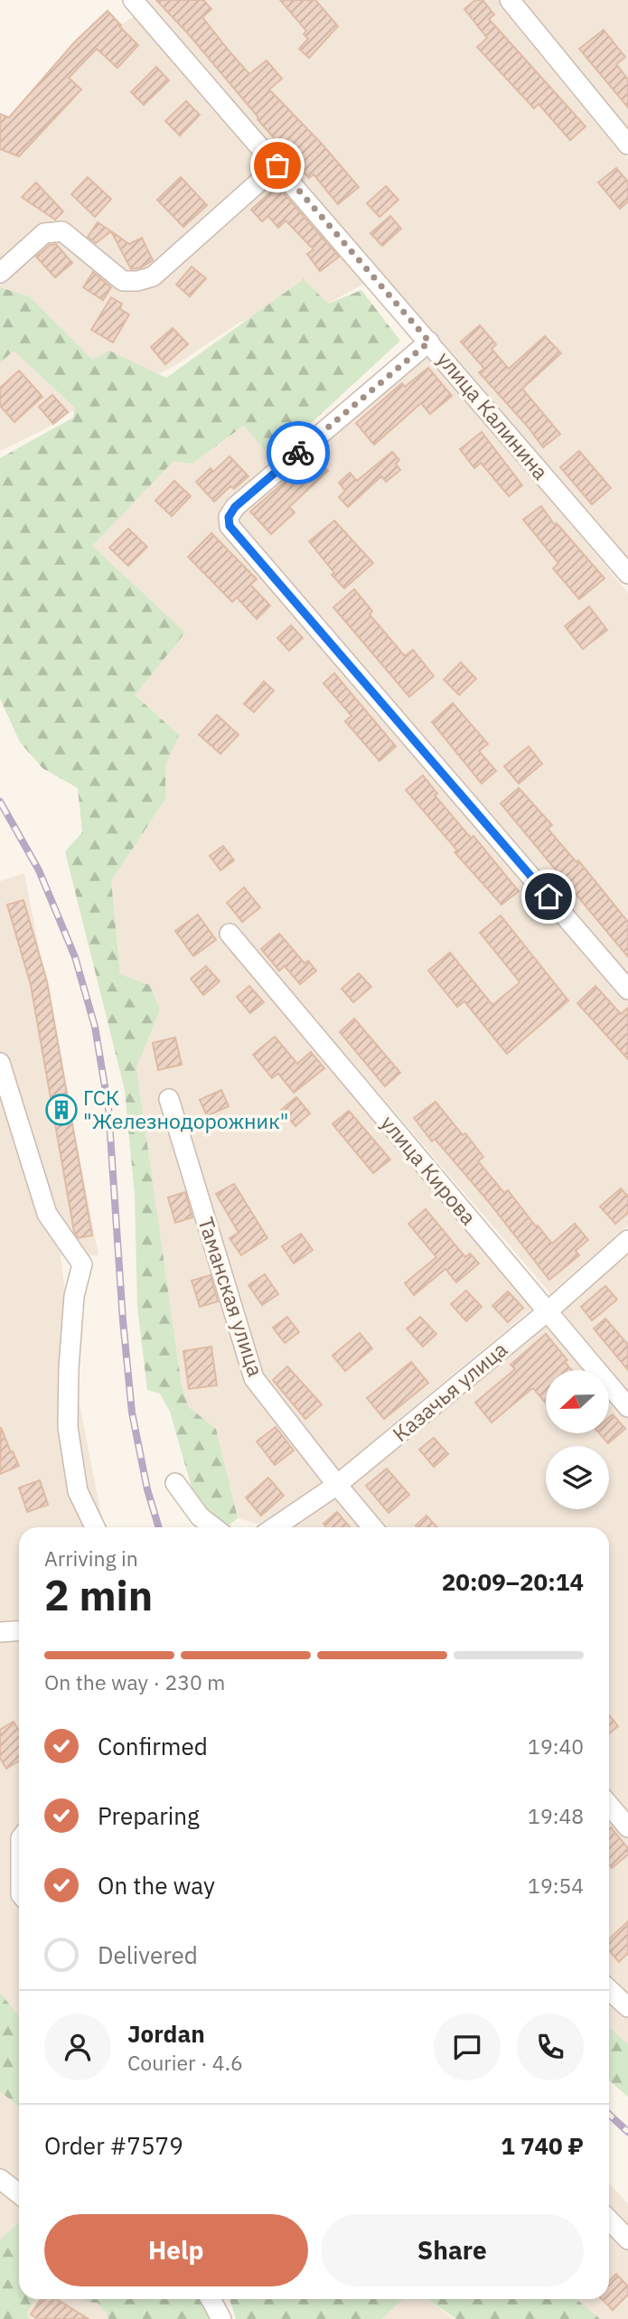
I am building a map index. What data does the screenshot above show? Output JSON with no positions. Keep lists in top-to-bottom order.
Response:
{
  "streets": {
    "street": [
      "улица Калинина",
      "улица Кирова",
      "Таманская улица",
      "Казачья улица"
    ]
  },
  "crossings": [
    ["улица Кирова", "Казачья улица"],
    ["Таманская улица", "Казачья улица"]
  ],
  "places": {
    "building": ["ГСК \"Железнодорожник\""]
  },
  "north": "left",
  "page": {
    "heading": ["2 min", "Arriving in", "20:09–20:14"],
    "panel": [
      "Jordan",
      "Courier · 4.6",
      "Order #7579",
      "1 740 ₽"
    ],
    "bar": "On the way · 230 m",
    "list": [
      ["Confirmed", "19:40"],
      ["Preparing", "19:48"],
      ["On the way", "19:54"],
      "Delivered"
    ],
    "buttons": ["Help", "Share"]
  }
}
